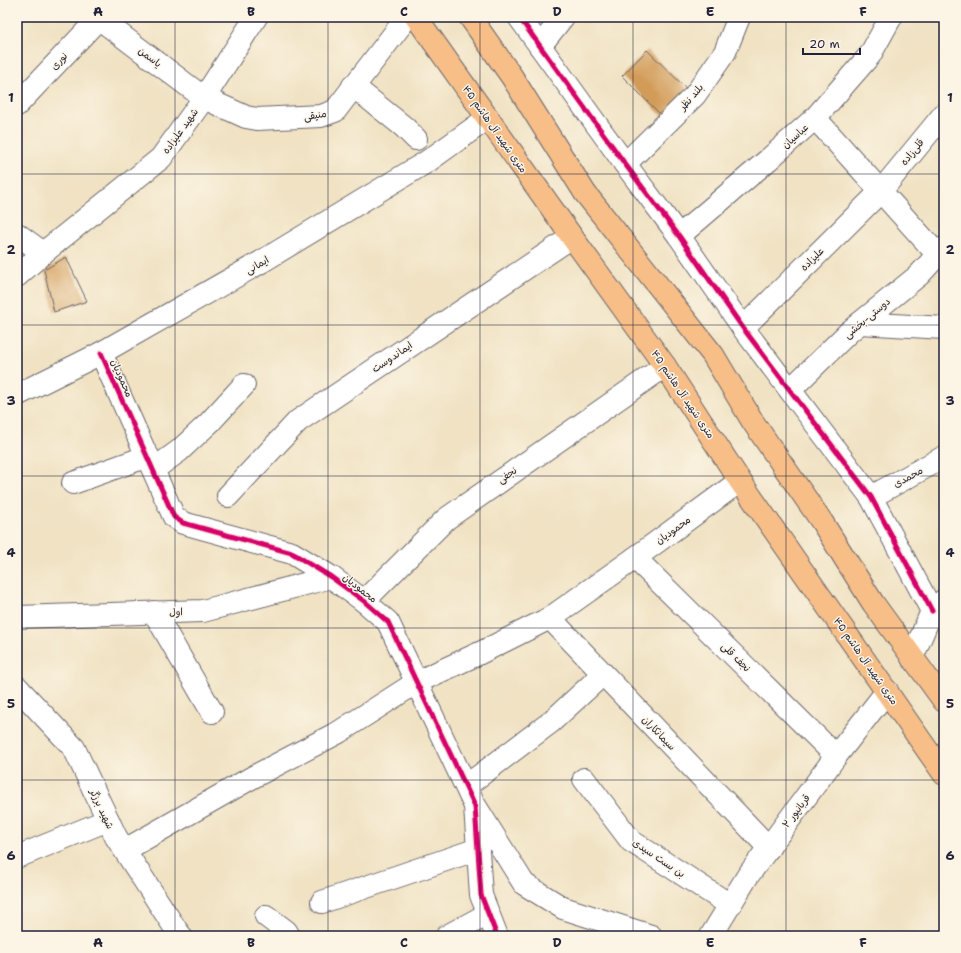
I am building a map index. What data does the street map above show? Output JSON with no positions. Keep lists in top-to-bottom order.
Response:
{
  "streets": {
    "main road": ["۴۵ متری شهید آل هاشم"],
    "street": [
      "یاسمن",
      "نوری",
      "بلند نظر",
      "منیقی",
      "شهید علیزاده",
      "عباسیان",
      "قلی‌زاده",
      "علیزاده",
      "ایمانی",
      "دوستی-بخشی",
      "ایماندوست",
      "محمودیان",
      "نجفی",
      "محمدی",
      "اول",
      "نجف قلی",
      "سیمانکاران",
      "شهید برزگر",
      "قربانپور ۲",
      "بن بست سیدی"
    ]
  },
  "crossings": [
    ["یاسمن", "نوری"],
    ["یاسمن", "منیقی"],
    ["یاسمن", "شهید علیزاده"],
    ["منیقی", "شهید علیزاده"],
    ["۴۵ متری شهید آل هاشم", "ایمانی"],
    ["۴۵ متری شهید آل هاشم", "ایماندوست"],
    ["۴۵ متری شهید آل هاشم", "محمودیان"],
    ["۴۵ متری شهید آل هاشم", "نجفی"],
    ["۴۵ متری شهید آل هاشم", "قربانپور ۲"],
    ["قلی‌زاده", "علیزاده"],
    ["ایمانی", "محمودیان"],
    ["محمودیان", "نجفی"],
    ["محمودیان", "اول"],
    ["محمودیان", "نجف قلی"],
    ["محمودیان", "سیمانکاران"],
    ["محمودیان", "شهید برزگر"],
    ["نجف قلی", "قربانپور ۲"],
    ["سیمانکاران", "قربانپور ۲"],
    ["قربانپور ۲", "بن بست سیدی"]
  ],
  "scale_bar": "20 m",
  "grid": {
    "columns": [
      "A",
      "B",
      "C",
      "D",
      "E",
      "F"
    ],
    "rows": [
      "1",
      "2",
      "3",
      "4",
      "5",
      "6"
    ]
  }
}
